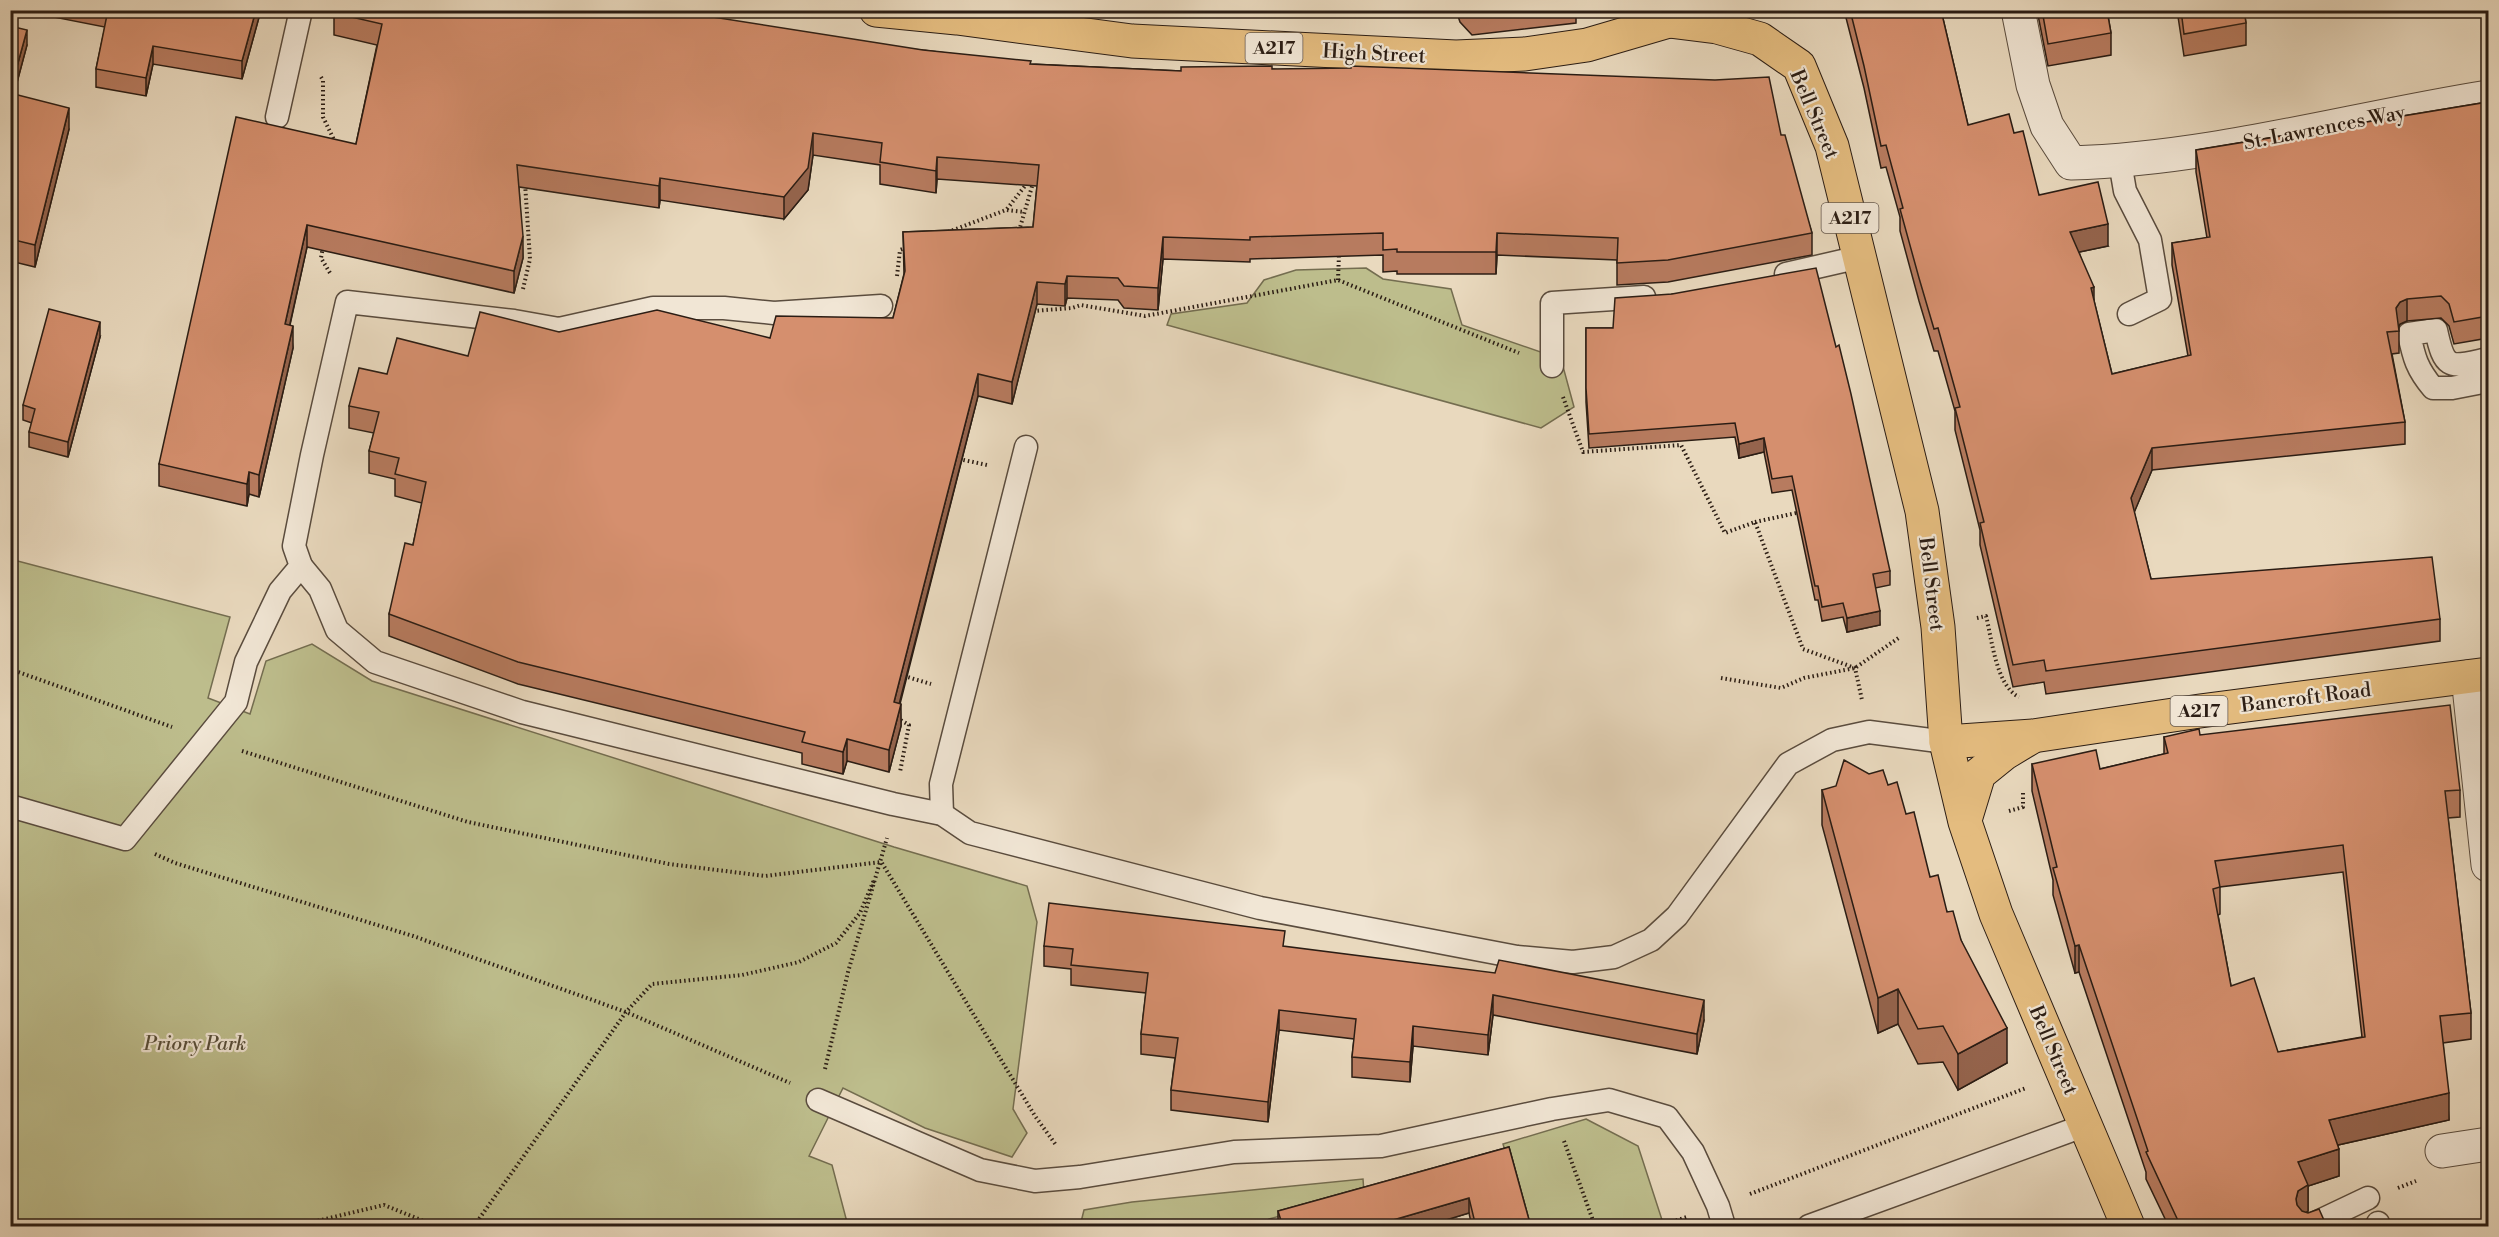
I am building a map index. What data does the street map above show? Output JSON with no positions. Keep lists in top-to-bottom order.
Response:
{
  "streets": {
    "main road": [
      "A217",
      "High Street",
      "Bell Street",
      "Bancroft Road"
    ],
    "street": ["St. Lawrences Way"]
  },
  "crossings": [
    ["High Street", "Bell Street"],
    ["Bell Street", "Bancroft Road"]
  ],
  "parks": ["Priory Park"]
}
